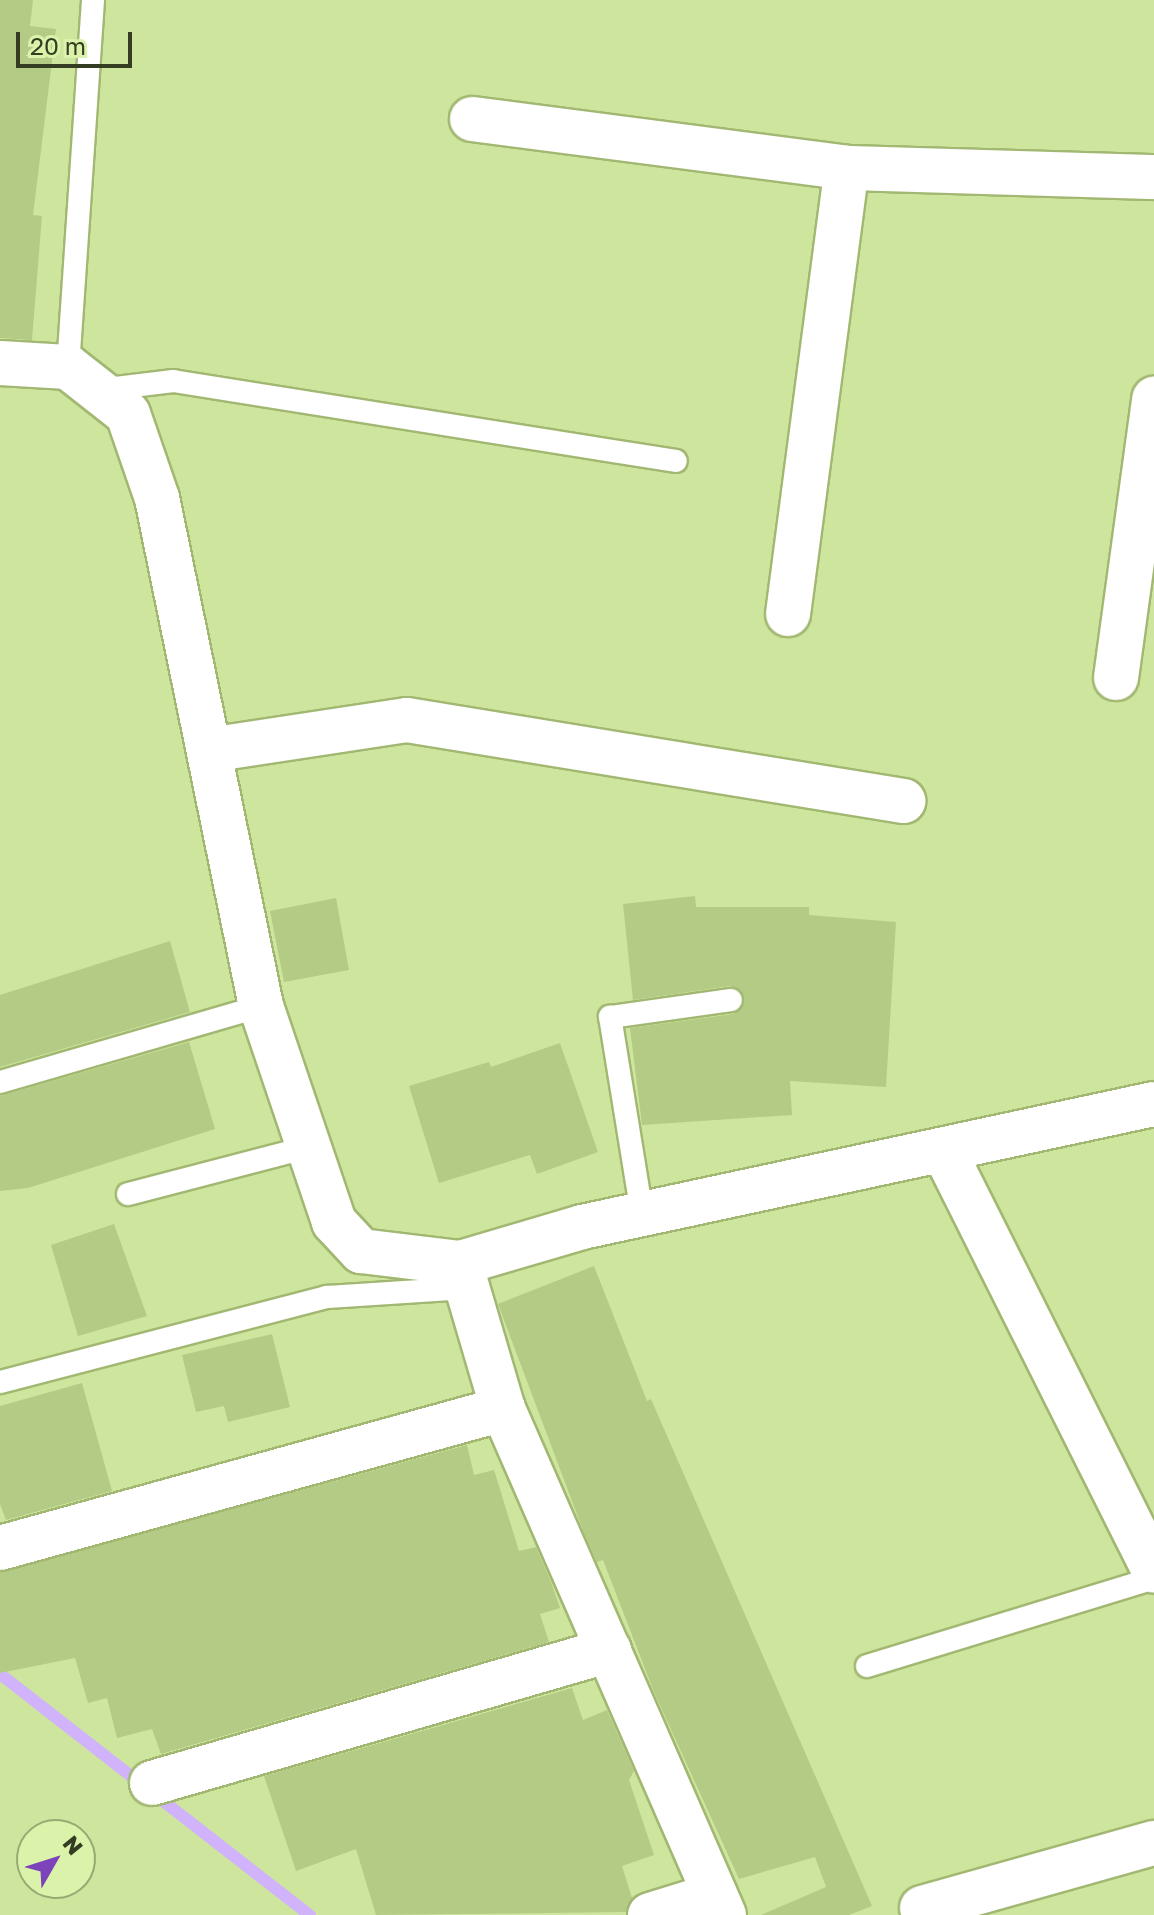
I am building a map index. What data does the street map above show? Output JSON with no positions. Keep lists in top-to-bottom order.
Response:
{
  "scale_bar": "20 m",
  "north": "top right"
}
